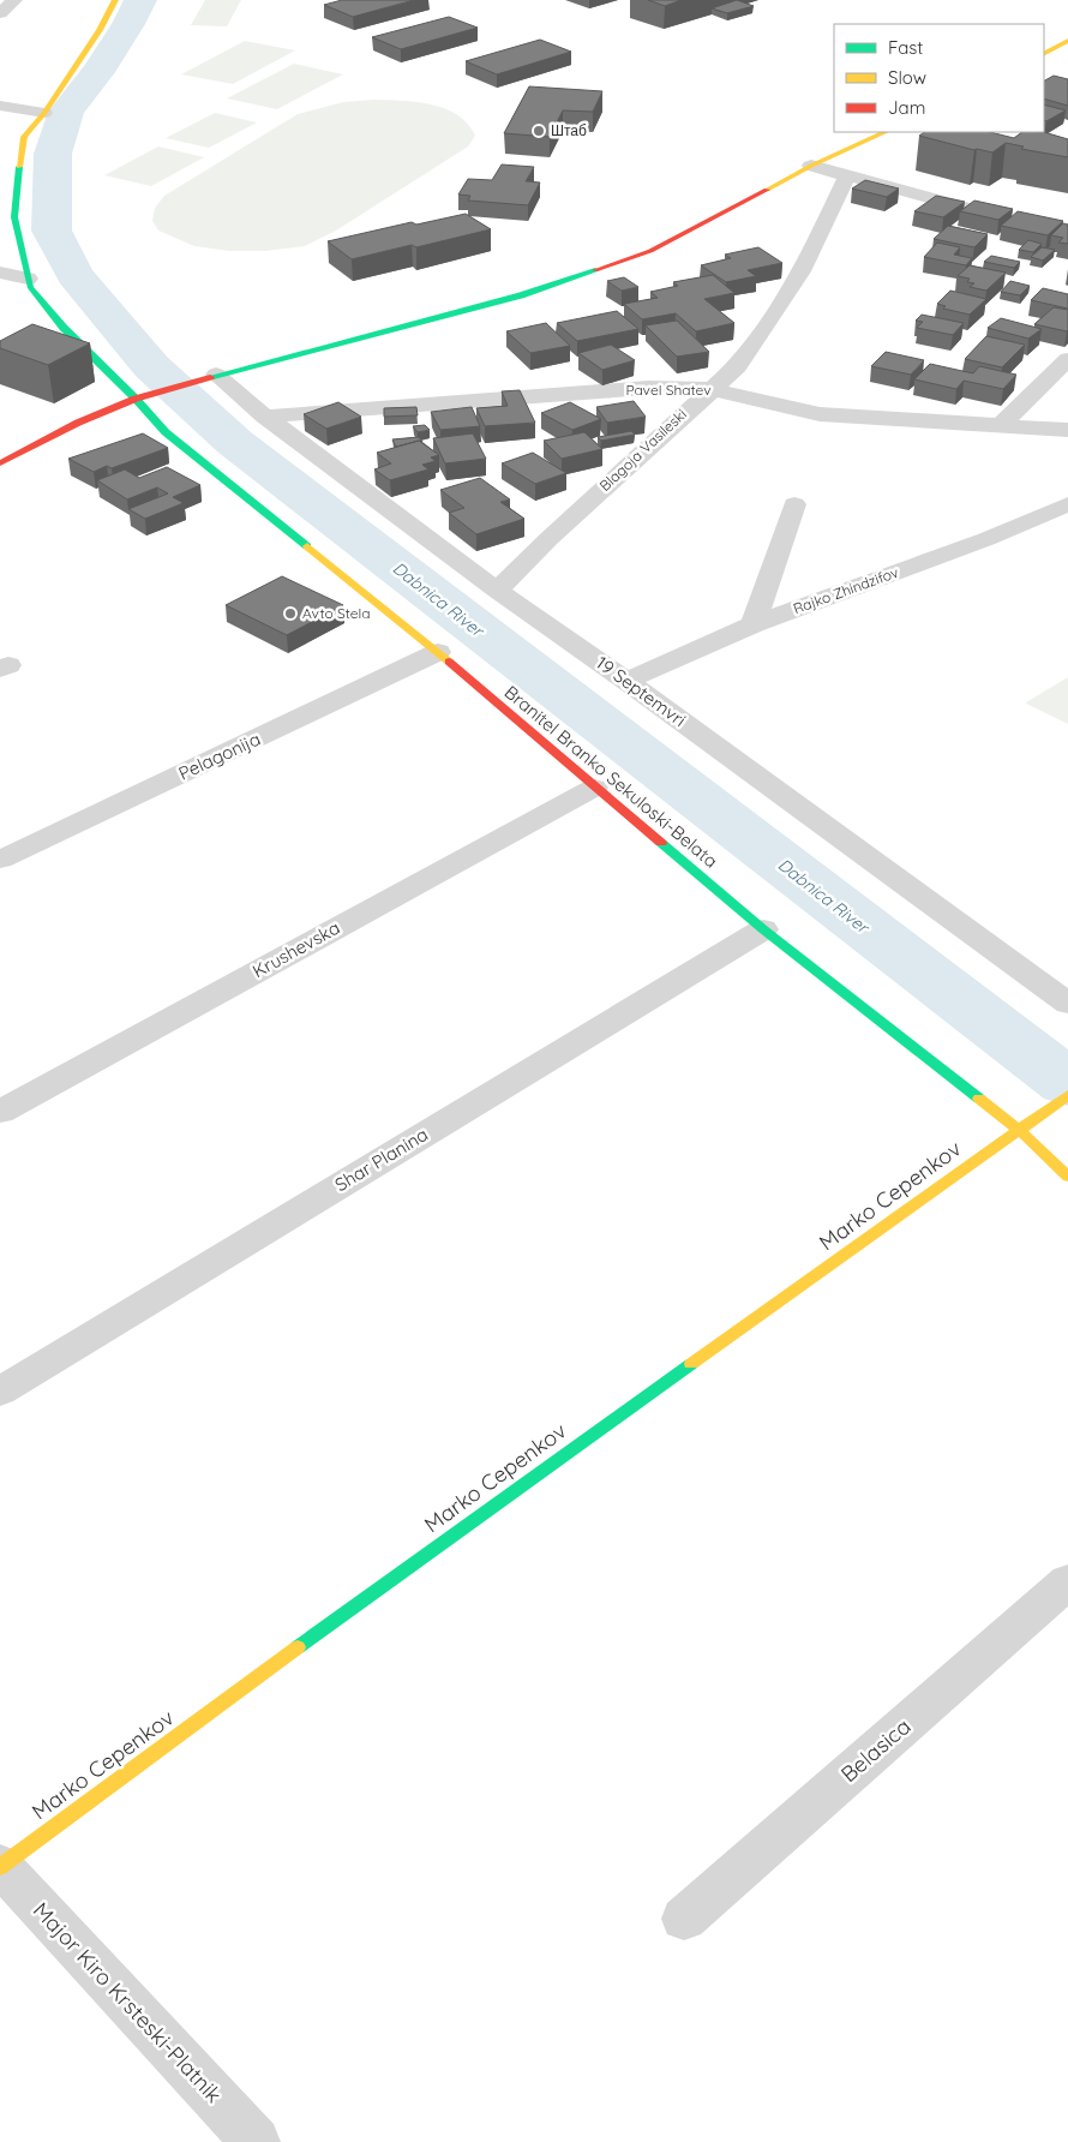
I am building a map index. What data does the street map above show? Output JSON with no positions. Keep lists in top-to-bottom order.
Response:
{
  "streets": {
    "street": [
      "Pavel Shatev",
      "Blagoja Vasileski",
      "Rajko Zhindzifov",
      "19 Septemvri",
      "Pelagonija",
      "Branitel Branko Sekuloski-Belata",
      "Krushevska",
      "Shar Planina",
      "Marko Cepenkov",
      "Belasica",
      "Major Kiro Krsteski-Platnik"
    ]
  },
  "crossings": [
    ["Pavel Shatev", "Blagoja Vasileski"],
    ["Pavel Shatev", "19 Septemvri"],
    ["Blagoja Vasileski", "19 Septemvri"],
    ["Rajko Zhindzifov", "19 Septemvri"],
    ["Pelagonija", "Branitel Branko Sekuloski-Belata"],
    ["Branitel Branko Sekuloski-Belata", "Krushevska"],
    ["Branitel Branko Sekuloski-Belata", "Shar Planina"],
    ["Branitel Branko Sekuloski-Belata", "Marko Cepenkov"],
    ["Marko Cepenkov", "Major Kiro Krsteski-Platnik"]
  ],
  "water": ["Dabnica River"],
  "places": ["Штаб", "Avto Stela"],
  "legend": ["Fast", "Slow", "Jam"]
}
